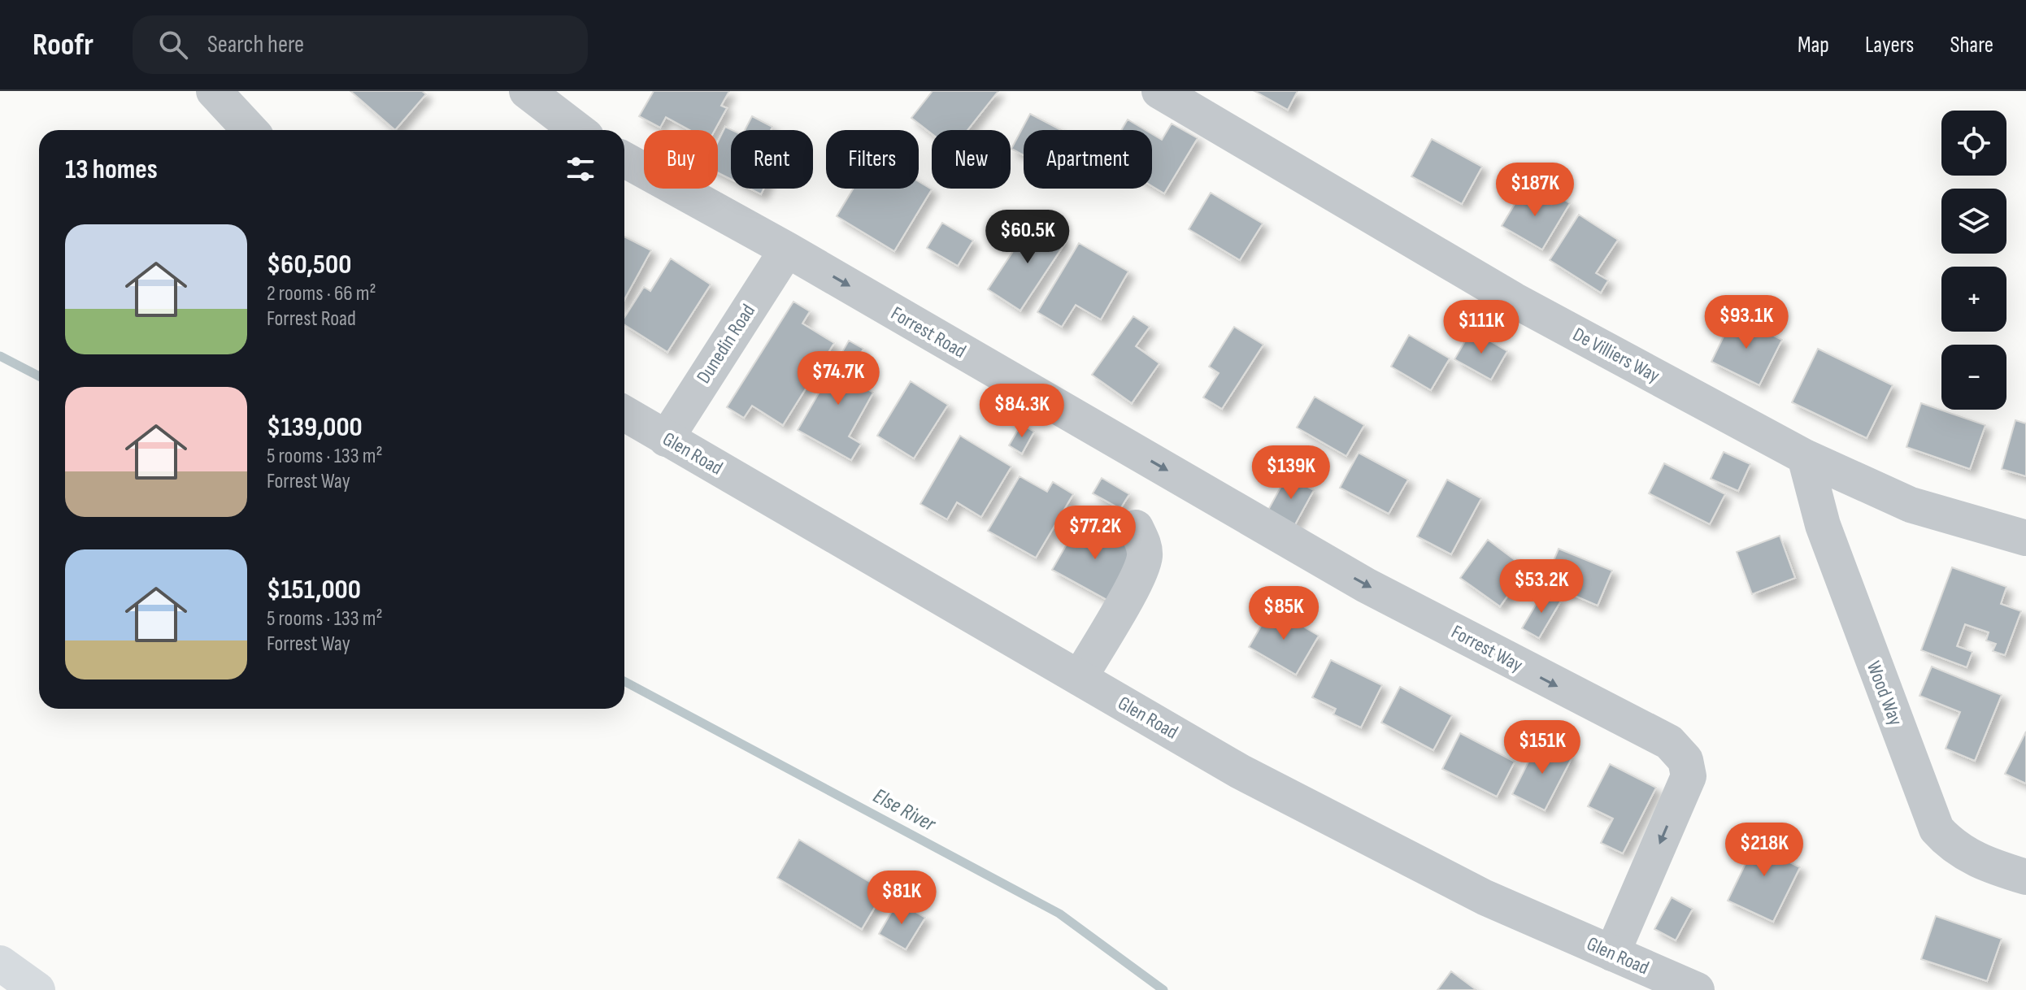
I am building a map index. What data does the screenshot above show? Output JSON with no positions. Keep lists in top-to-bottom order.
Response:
{
  "streets": {
    "street": [
      "Forrest Road",
      "Dunedin Road",
      "De Villiers Way",
      "Glen Road",
      "Forrest Way",
      "Wood Way"
    ]
  },
  "crossings": [
    ["Forrest Road", "Dunedin Road"],
    ["Forrest Road", "Forrest Way"],
    ["Dunedin Road", "Glen Road"],
    ["De Villiers Way", "Wood Way"],
    ["Glen Road", "Forrest Way"]
  ],
  "one_way": ["Forrest Road", "Forrest Way"],
  "water": ["Else River"],
  "page": {
    "header": "Roofr",
    "search": "Search here",
    "nav": ["Map", "Layers", "Share"],
    "map_buttons": ["+", "−"],
    "chip": [
      "Buy",
      "Rent",
      "Filters",
      "New",
      "Apartment"
    ],
    "heading": "13 homes",
    "price": [
      "$187K",
      "$60.5K",
      "$93.1K",
      "$111K",
      "$74.7K",
      "$84.3K",
      "$139K",
      "$77.2K",
      "$53.2K",
      "$85K",
      "$151K",
      "$218K",
      "$81K"
    ],
    "list": [
      {
        "name": "$60,500",
        "note": "2 rooms · 66 m² · Forrest Road"
      },
      {
        "name": "$139,000",
        "note": "5 rooms · 133 m² · Forrest Way"
      },
      {
        "name": "$151,000",
        "note": "5 rooms · 133 m² · Forrest Way"
      }
    ]
  }
}
